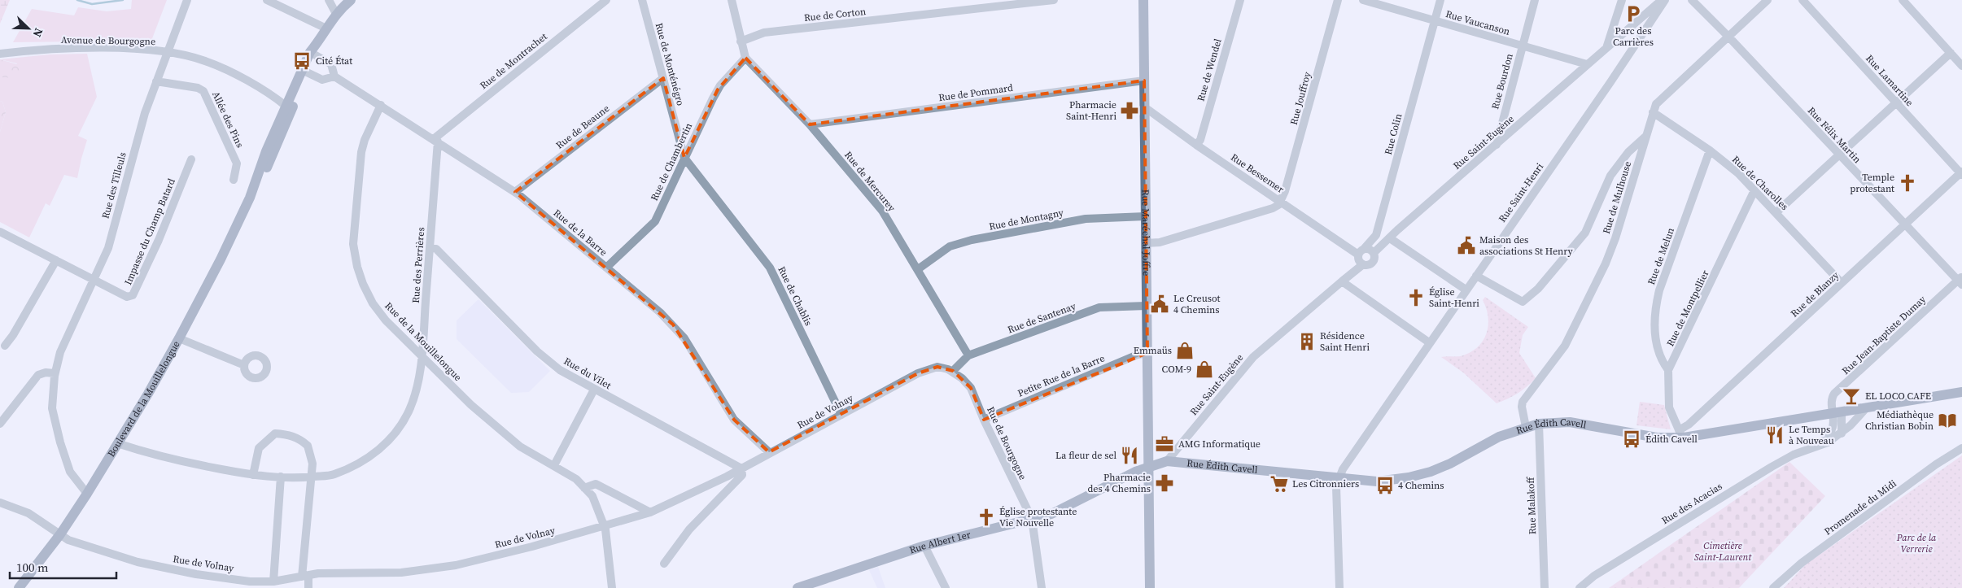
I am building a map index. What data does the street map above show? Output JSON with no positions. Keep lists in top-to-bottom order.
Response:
{
  "streets": {
    "main road": [
      "Rue Maréchal Joffre",
      "Boulevard de la Mouillelongue",
      "Rue Édith Cavell",
      "Rue Albert 1er"
    ],
    "street": [
      "Rue de Corton",
      "Rue Vaucanson",
      "Avenue de Bourgogne",
      "Rue de Montrachet",
      "Rue de Monténégro",
      "Rue de Wendel",
      "Rue Lamartine",
      "Rue Bourdon",
      "Rue de Pommard",
      "Rue Jouffroy",
      "Allée des Pins",
      "Rue de Beaune",
      "Rue Colin",
      "Rue Félix Martin",
      "Rue Saint-Eugène",
      "Rue de Chambertin",
      "Rue Bessemer",
      "Rue de Mercurey",
      "Rue de Charolles",
      "Rue des Tilleuls",
      "Rue Saint-Henri",
      "Rue de Mulhouse",
      "Rue de Montagny",
      "Impasse du Champ Batard",
      "Rue de la Barre",
      "Rue de Melun",
      "Rue des Perrières",
      "Rue de Blanzy",
      "Rue de Chablis",
      "Rue de Montpellier",
      "Rue de Santenay",
      "Rue Jean-Baptiste Dumay",
      "Rue de la Mouillelongue",
      "Rue du Vilet",
      "Petite Rue de la Barre",
      "Rue de Volnay",
      "Rue de Bourgogne",
      "Rue des Acacias",
      "Rue Malakoff",
      "Promenade du Midi"
    ]
  },
  "crossings": [
    ["Rue Vaucanson", "Rue Bourdon"],
    ["Rue Vaucanson", "Rue Colin"],
    ["Rue Vaucanson", "Rue Saint-Eugène"],
    ["Avenue de Bourgogne", "Rue des Tilleuls"],
    ["Avenue de Bourgogne", "Boulevard de la Mouillelongue"],
    ["Rue de Montrachet", "Rue de la Barre"],
    ["Rue de Montrachet", "Rue des Perrières"],
    ["Rue de Monténégro", "Rue de Beaune"],
    ["Rue de Monténégro", "Rue de Chambertin"],
    ["Rue de Monténégro", "Rue de Chablis"],
    ["Rue de Wendel", "Rue Bessemer"],
    ["Rue Lamartine", "Rue de Blanzy"],
    ["Rue Bourdon", "Rue Saint-Eugène"],
    ["Rue de Pommard", "Rue de Mercurey"],
    ["Rue de Pommard", "Rue Maréchal Joffre"],
    ["Rue Jouffroy", "Rue Bessemer"],
    ["Allée des Pins", "Rue des Tilleuls"],
    ["Rue de Beaune", "Rue de la Barre"],
    ["Rue Colin", "Rue Saint-Eugène"],
    ["Rue Colin", "Rue Bessemer"],
    ["Rue Félix Martin", "Rue de Mulhouse"],
    ["Rue Félix Martin", "Rue de Blanzy"],
    ["Rue Félix Martin", "Rue Jean-Baptiste Dumay"],
    ["Rue Saint-Eugène", "Rue Bessemer"],
    ["Rue Saint-Eugène", "Rue Édith Cavell"],
    ["Rue de Chambertin", "Rue de Mercurey"],
    ["Rue de Chambertin", "Rue de la Barre"],
    ["Rue de Chambertin", "Rue de Chablis"],
    ["Rue Bessemer", "Rue Maréchal Joffre"],
    ["Rue de Mercurey", "Rue de Montagny"],
    ["Rue de Mercurey", "Rue de Santenay"],
    ["Rue de Charolles", "Rue de Mulhouse"],
    ["Rue de Charolles", "Rue de Melun"],
    ["Rue de Charolles", "Rue de Blanzy"],
    ["Rue de Charolles", "Rue de Montpellier"],
    ["Rue des Tilleuls", "Impasse du Champ Batard"],
    ["Rue des Tilleuls", "Boulevard de la Mouillelongue"],
    ["Rue Saint-Henri", "Rue Édith Cavell"],
    ["Rue de Mulhouse", "Rue Édith Cavell"],
    ["Rue de Montagny", "Rue Maréchal Joffre"],
    ["Rue de la Barre", "Rue des Perrières"],
    ["Rue de la Barre", "Rue de la Mouillelongue"],
    ["Rue de la Barre", "Boulevard de la Mouillelongue"],
    ["Rue de la Barre", "Rue de Volnay"],
    ["Rue Maréchal Joffre", "Rue de Santenay"],
    ["Rue Maréchal Joffre", "Petite Rue de la Barre"],
    ["Rue Maréchal Joffre", "Rue Édith Cavell"],
    ["Rue Maréchal Joffre", "Rue Albert 1er"],
    ["Rue de Melun", "Rue de Montpellier"],
    ["Rue des Perrières", "Rue de la Mouillelongue"],
    ["Rue des Perrières", "Rue du Vilet"],
    ["Rue des Perrières", "Boulevard de la Mouillelongue"],
    ["Rue de Blanzy", "Rue de Montpellier"],
    ["Rue de Blanzy", "Rue Édith Cavell"],
    ["Rue de Chablis", "Rue de Volnay"],
    ["Rue de Montpellier", "Rue Édith Cavell"],
    ["Rue de Santenay", "Rue de Volnay"],
    ["Rue de Santenay", "Rue de Bourgogne"],
    ["Rue Jean-Baptiste Dumay", "Rue Édith Cavell"],
    ["Rue de la Mouillelongue", "Rue de Volnay"],
    ["Rue du Vilet", "Rue de Volnay"],
    ["Petite Rue de la Barre", "Rue de Bourgogne"],
    ["Boulevard de la Mouillelongue", "Rue de Volnay"],
    ["Rue de Volnay", "Rue de Bourgogne"],
    ["Rue Édith Cavell", "Rue des Acacias"],
    ["Rue Édith Cavell", "Rue Malakoff"],
    ["Rue Édith Cavell", "Rue Albert 1er"],
    ["Rue de Bourgogne", "Rue Albert 1er"]
  ],
  "parks": ["Parc de la Verrerie", "Cimetière Saint-Laurent"],
  "places": {
    "parking": ["Parc des Carrières"],
    "bus stop": ["Cité État", "Édith Cavell", "4 Chemins"],
    "pharmacy": ["Pharmacie Saint-Henri", "Pharmacie des 4 Chemins"],
    "church": ["Temple protestant", "Église Saint-Henri", "Église protestante Vie Nouvelle"],
    "public building": ["Maison des associations St Henry", "Le Creusot 4 Chemins"],
    "building": ["Résidence Saint Henri"],
    "shop": ["Emmaüs", "COM-9"],
    "bar": ["EL LOCO CAFE"],
    "library": ["Médiathèque Christian Bobin"],
    "restaurant": ["Le Temps à Nouveau", "La fleur de sel"],
    "office": ["AMG Informatique"],
    "supermarket": ["Les Citronniers"]
  },
  "scale_bar": "100 m",
  "north": "bottom right"
}
